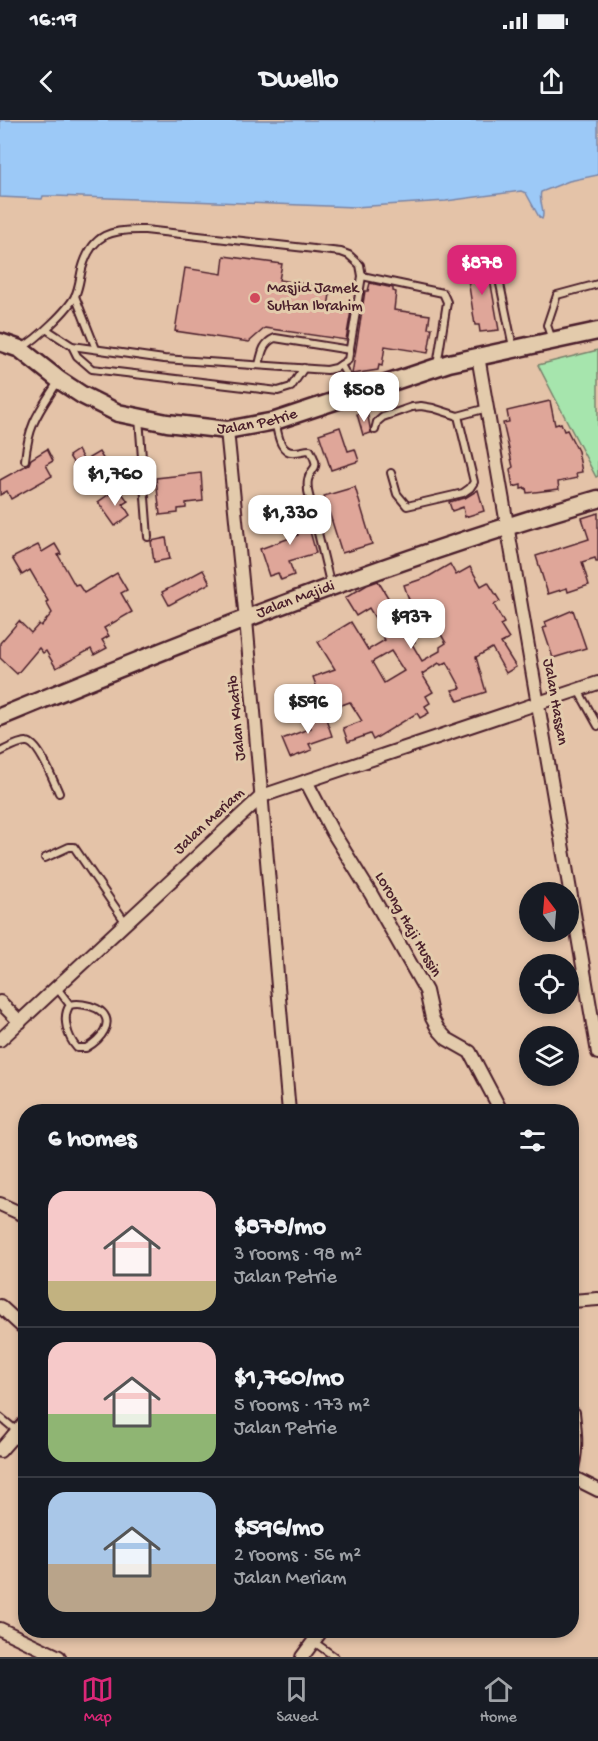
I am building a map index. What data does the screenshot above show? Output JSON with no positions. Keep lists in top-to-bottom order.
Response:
{
  "streets": {
    "street": [
      "Jalan Petrie",
      "Jalan Majidi",
      "Jalan Hassan",
      "Jalan Khatib",
      "Jalan Meriam",
      "Lorong Haji Hussin"
    ]
  },
  "crossings": [
    ["Jalan Petrie", "Jalan Hassan"],
    ["Jalan Petrie", "Jalan Khatib"],
    ["Jalan Majidi", "Jalan Hassan"],
    ["Jalan Majidi", "Jalan Khatib"],
    ["Jalan Hassan", "Jalan Meriam"],
    ["Jalan Khatib", "Jalan Meriam"],
    ["Jalan Meriam", "Lorong Haji Hussin"]
  ],
  "places": ["Masjid Jamek Sultan Ibrahim"],
  "north": "top",
  "page": {
    "status": "16:19",
    "header": "Dwello",
    "price": [
      "$878",
      "$508",
      "$1,760",
      "$1,330",
      "$937",
      "$596"
    ],
    "heading": "6 homes",
    "list": [
      {
        "name": "$878/mo",
        "note": "3 rooms · 98 m² · Jalan Petrie"
      },
      {
        "name": "$1,760/mo",
        "note": "5 rooms · 173 m² · Jalan Petrie"
      },
      {
        "name": "$596/mo",
        "note": "2 rooms · 56 m² · Jalan Meriam"
      }
    ],
    "tabs": ["Map", "Saved", "Home"]
  }
}
